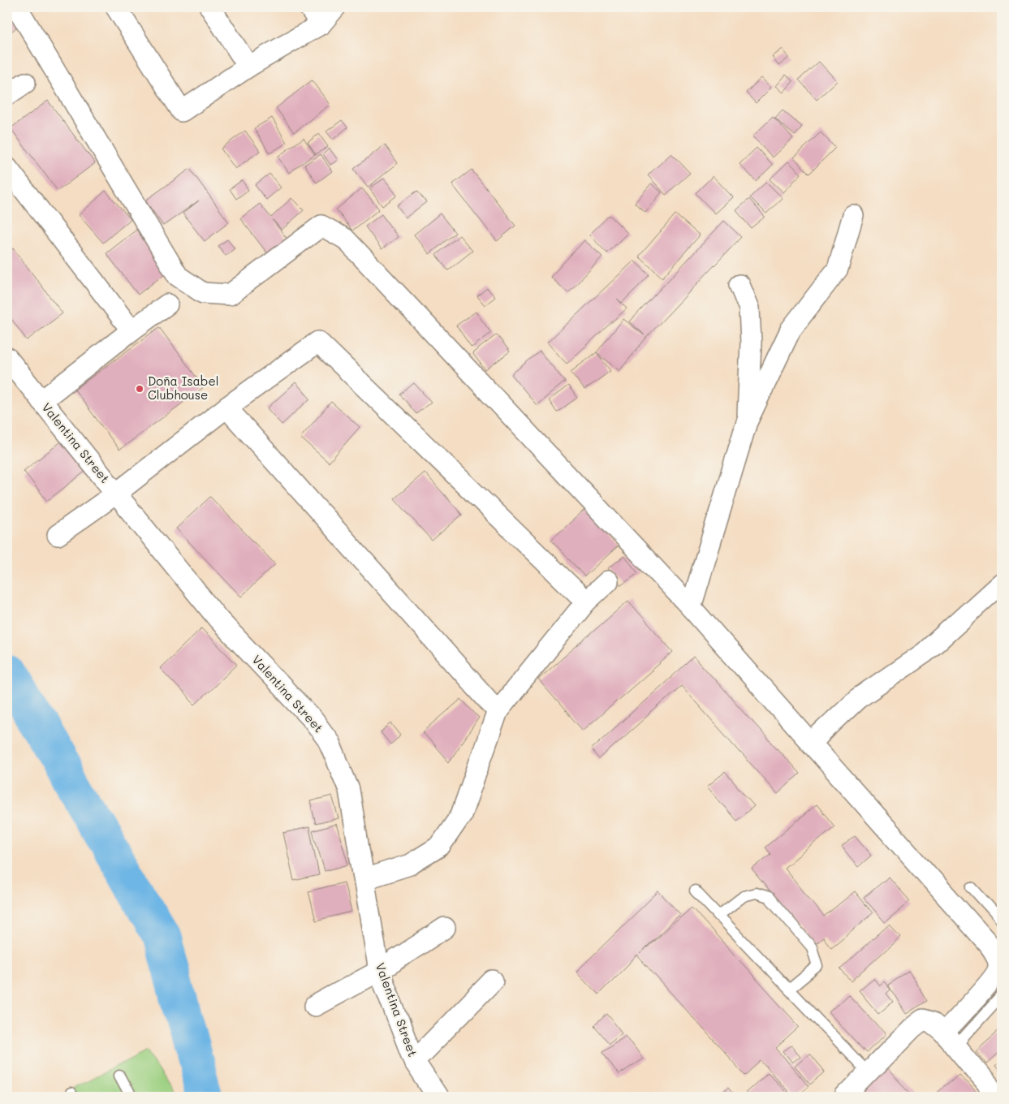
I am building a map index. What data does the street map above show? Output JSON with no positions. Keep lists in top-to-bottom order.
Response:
{
  "streets": {
    "street": ["Valentina Street"]
  },
  "places": ["Doña Isabel Clubhouse"]
}
